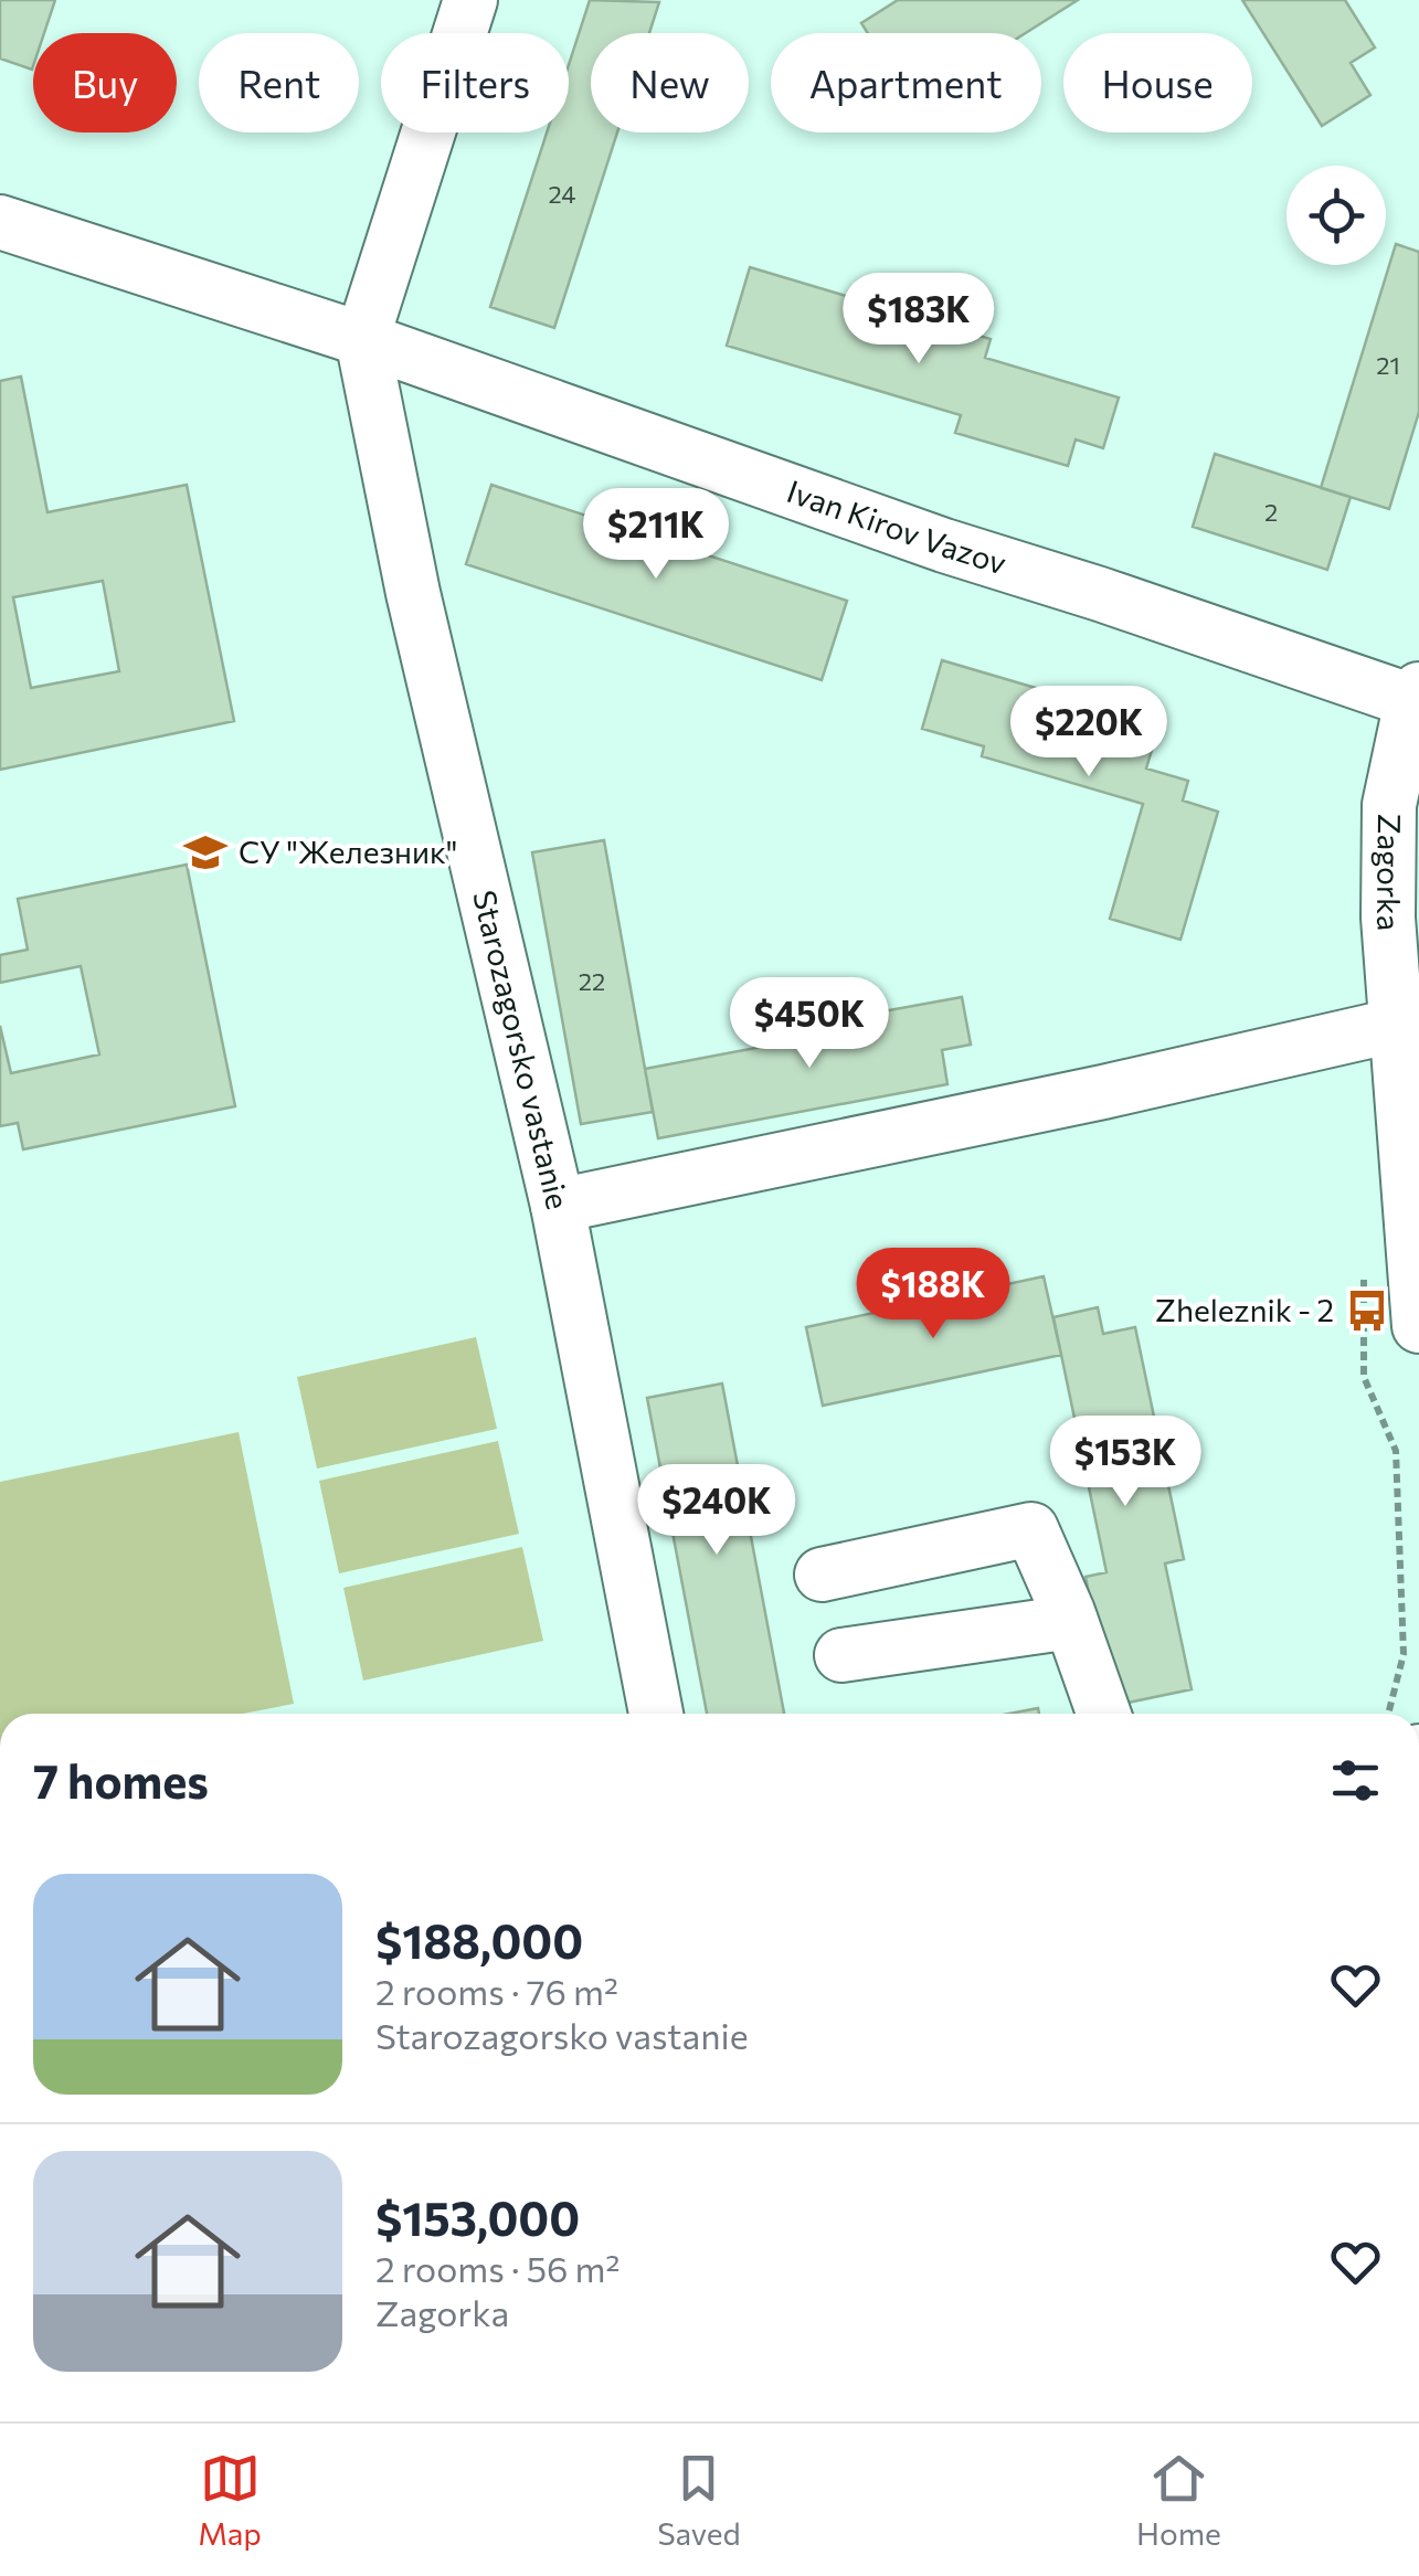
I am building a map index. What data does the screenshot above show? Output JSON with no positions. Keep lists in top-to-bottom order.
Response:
{
  "streets": {
    "street": ["Ivan Kirov Vazov", "Zagorka", "Starozagorsko vastanie"]
  },
  "crossings": [
    ["Ivan Kirov Vazov", "Zagorka"],
    ["Ivan Kirov Vazov", "Starozagorsko vastanie"]
  ],
  "places": {
    "school or university": ["СУ \"Железник\""],
    "bus stop": ["Zheleznik - 2"]
  },
  "house_numbers": [
    "24",
    "21",
    "2",
    "22"
  ],
  "page": {
    "chip": [
      "Buy",
      "Rent",
      "Filters",
      "New",
      "Apartment",
      "House"
    ],
    "price": [
      "$183K",
      "$211K",
      "$220K",
      "$450K",
      "$188K",
      "$153K",
      "$240K"
    ],
    "heading": "7 homes",
    "list": [
      {
        "name": "$188,000",
        "note": "2 rooms · 76 m² · Starozagorsko vastanie"
      },
      {
        "name": "$153,000",
        "note": "2 rooms · 56 m² · Zagorka"
      }
    ],
    "tabs": ["Map", "Saved", "Home"]
  }
}
